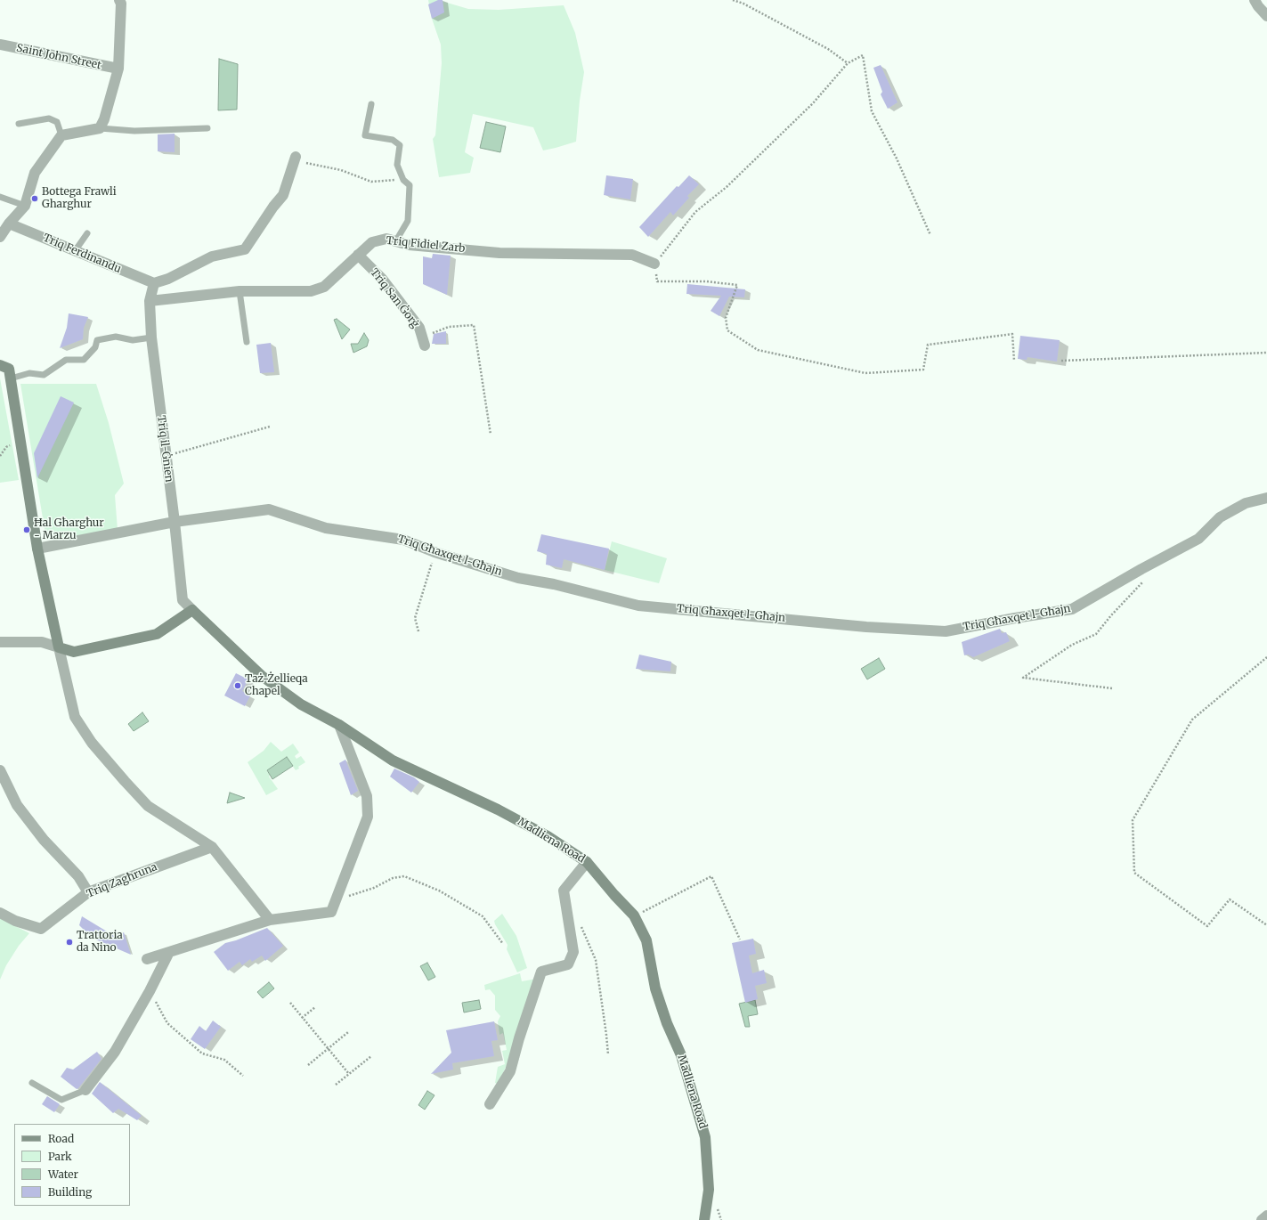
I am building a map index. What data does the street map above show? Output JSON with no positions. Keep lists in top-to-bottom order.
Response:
{
  "streets": {
    "street": [
      "Saint John Street",
      "Triq Fidiel Zarb",
      "Triq Ferdinandu",
      "Triq San Ġorġ",
      "Triq il-Ġnien",
      "Triq Għaxqet l-Għajn",
      "Madliena Road",
      "Triq Zagħruna"
    ]
  },
  "crossings": [
    ["Triq Fidiel Zarb", "Triq San Ġorġ"],
    ["Triq Fidiel Zarb", "Triq il-Ġnien"],
    ["Triq Ferdinandu", "Triq il-Ġnien"],
    ["Triq il-Ġnien", "Triq Għaxqet l-Għajn"],
    ["Triq il-Ġnien", "Madliena Road"]
  ],
  "places": [
    "Bottega Frawli Gharghur",
    "Ħal Għargħur - Marzu",
    "Taż-Żellieqa Chapel",
    "Trattoria da Nino"
  ],
  "legend": [
    "Road",
    "Park",
    "Water",
    "Building"
  ]
}
